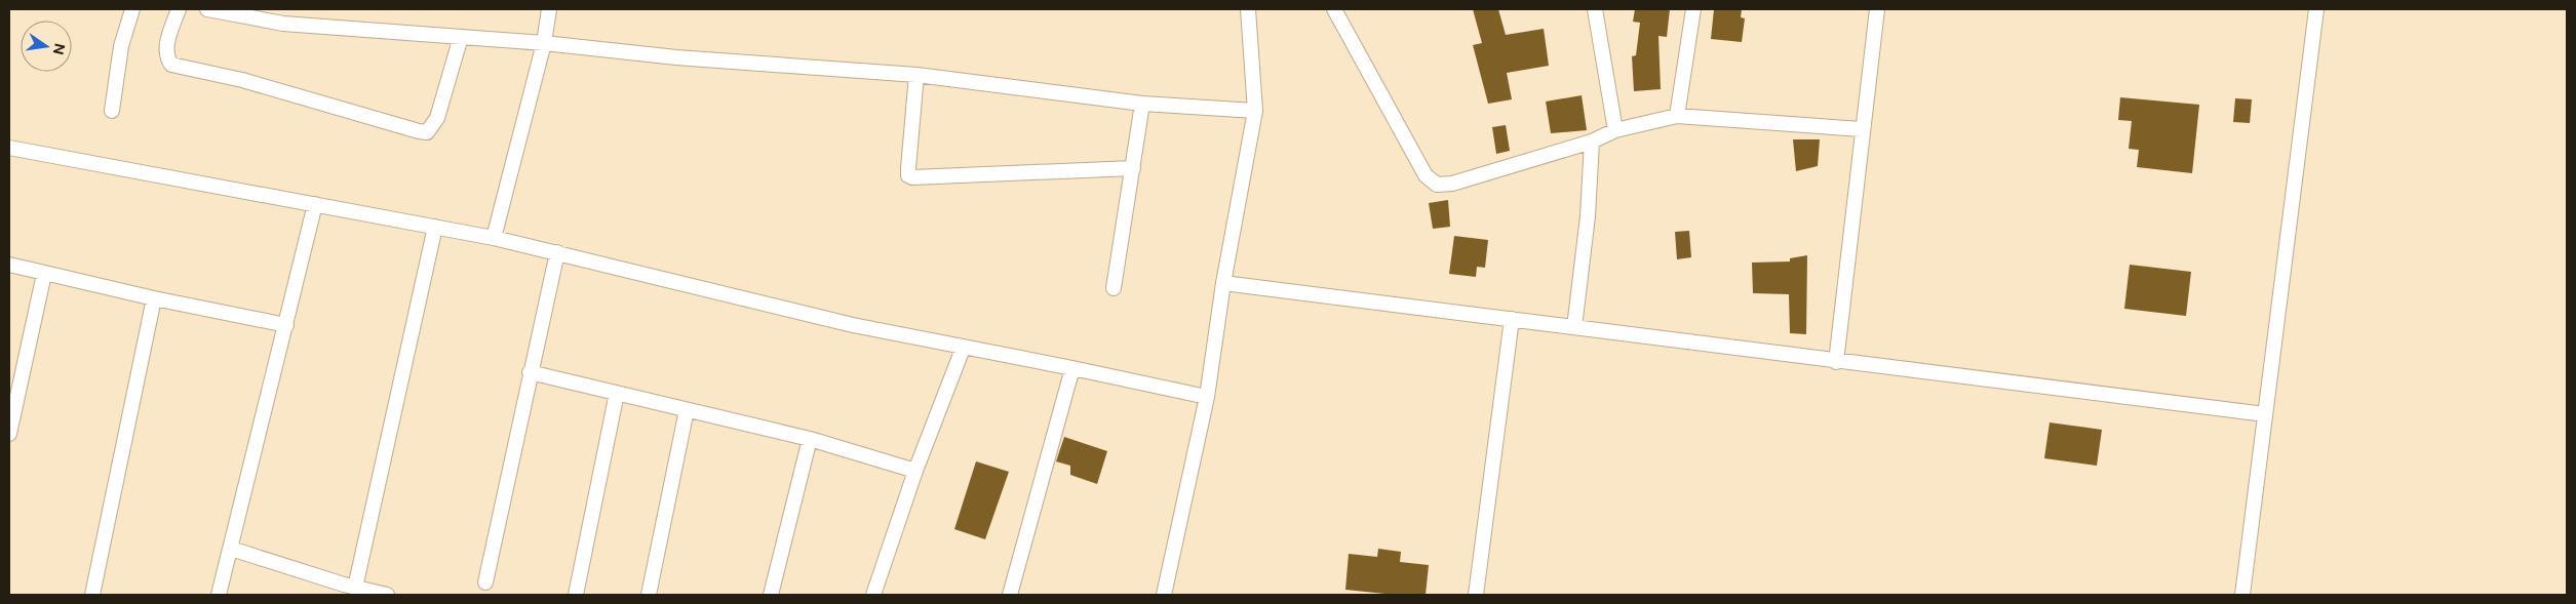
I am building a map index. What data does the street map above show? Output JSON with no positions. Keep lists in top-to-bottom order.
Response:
{
  "north": "right"
}
